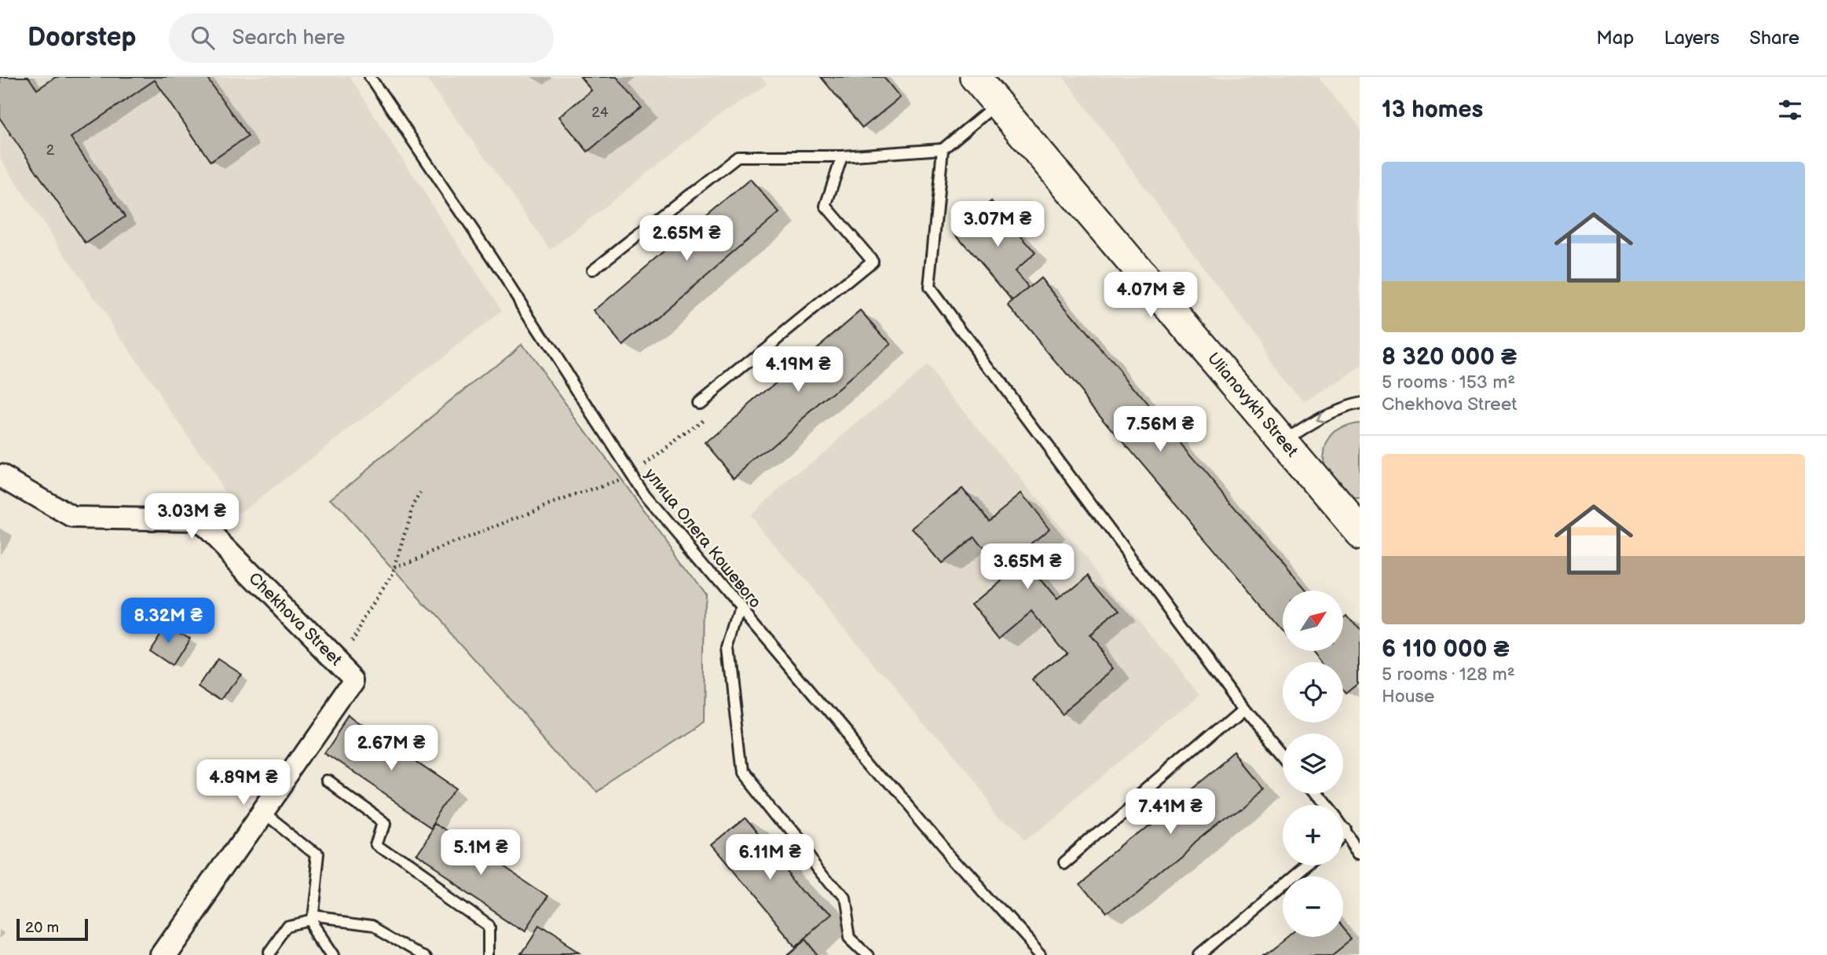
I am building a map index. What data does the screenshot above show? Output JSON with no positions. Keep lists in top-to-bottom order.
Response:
{
  "streets": {
    "street": ["Ulianovykh Street", "Chekhova Street"],
    "lane": ["улица Олега Кошевого"]
  },
  "house_numbers": ["24", "2"],
  "scale_bar": "20 m",
  "north": "top right",
  "page": {
    "header": "Doorstep",
    "search": "Search here",
    "nav": ["Map", "Layers", "Share"],
    "heading": "13 homes",
    "list": [
      {
        "name": "8 320 000 ₴",
        "note": "5 rooms · 153 m² · Chekhova Street"
      },
      {
        "name": "6 110 000 ₴",
        "note": "5 rooms · 128 m² · House"
      }
    ],
    "price": [
      "3.07M ₴",
      "2.65M ₴",
      "4.07M ₴",
      "4.19M ₴",
      "7.56M ₴",
      "3.03M ₴",
      "3.65M ₴",
      "8.32M ₴",
      "2.67M ₴",
      "4.89M ₴",
      "7.41M ₴",
      "5.1M ₴",
      "6.11M ₴"
    ],
    "map_buttons": ["+", "−"],
    "scale": "20 m"
  }
}
